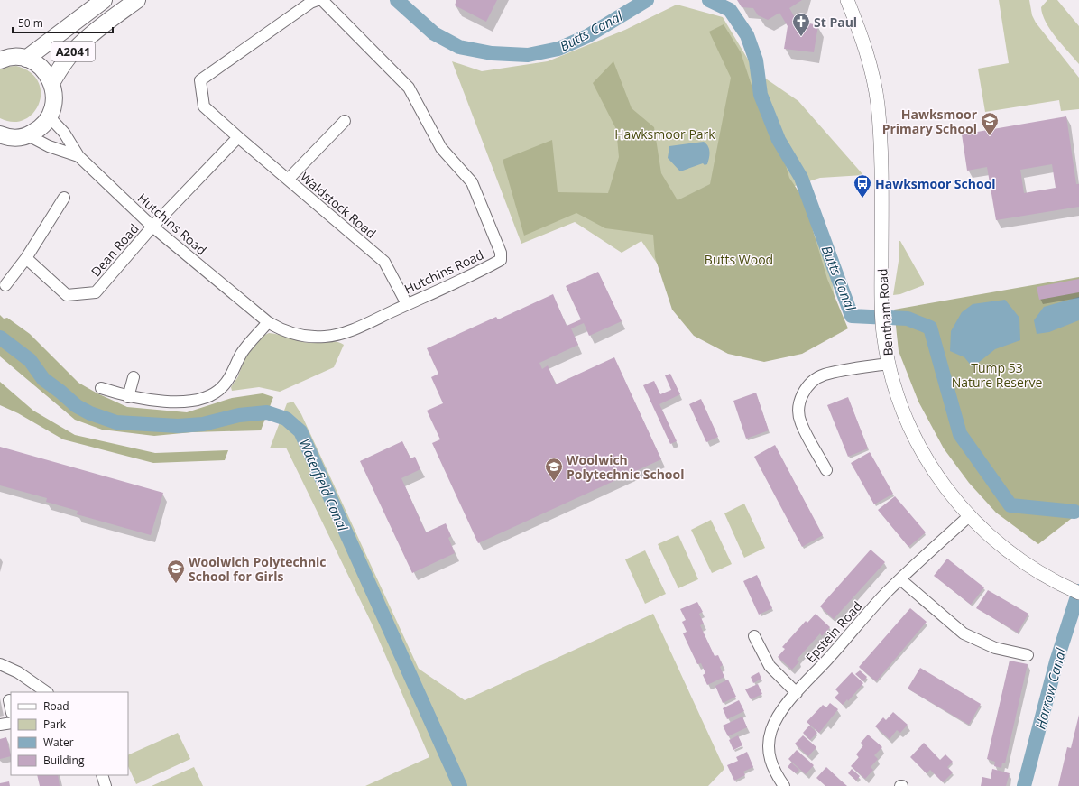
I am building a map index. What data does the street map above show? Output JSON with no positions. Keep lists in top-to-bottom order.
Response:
{
  "streets": {
    "main road": ["A2041"],
    "street": [
      "Waldstock Road",
      "Hutchins Road",
      "Dean Road",
      "Bentham Road",
      "Epstein Road"
    ]
  },
  "crossings": [
    ["Waldstock Road", "Hutchins Road"],
    ["Hutchins Road", "Dean Road"],
    ["Bentham Road", "Epstein Road"]
  ],
  "water": ["Butts Canal", "Waterfield Canal", "Harrow Canal"],
  "parks": ["Hawksmoor Park", "Butts Wood", "Tump 53 Nature Reserve"],
  "places": {
    "church": ["St Paul"],
    "school or university": ["Hawksmoor Primary School", "Woolwich Polytechnic School", "Woolwich Polytechnic School for Girls"],
    "bus stop": ["Hawksmoor School"]
  },
  "legend": [
    "Road",
    "Park",
    "Water",
    "Building"
  ],
  "scale_bar": "50 m"
}
